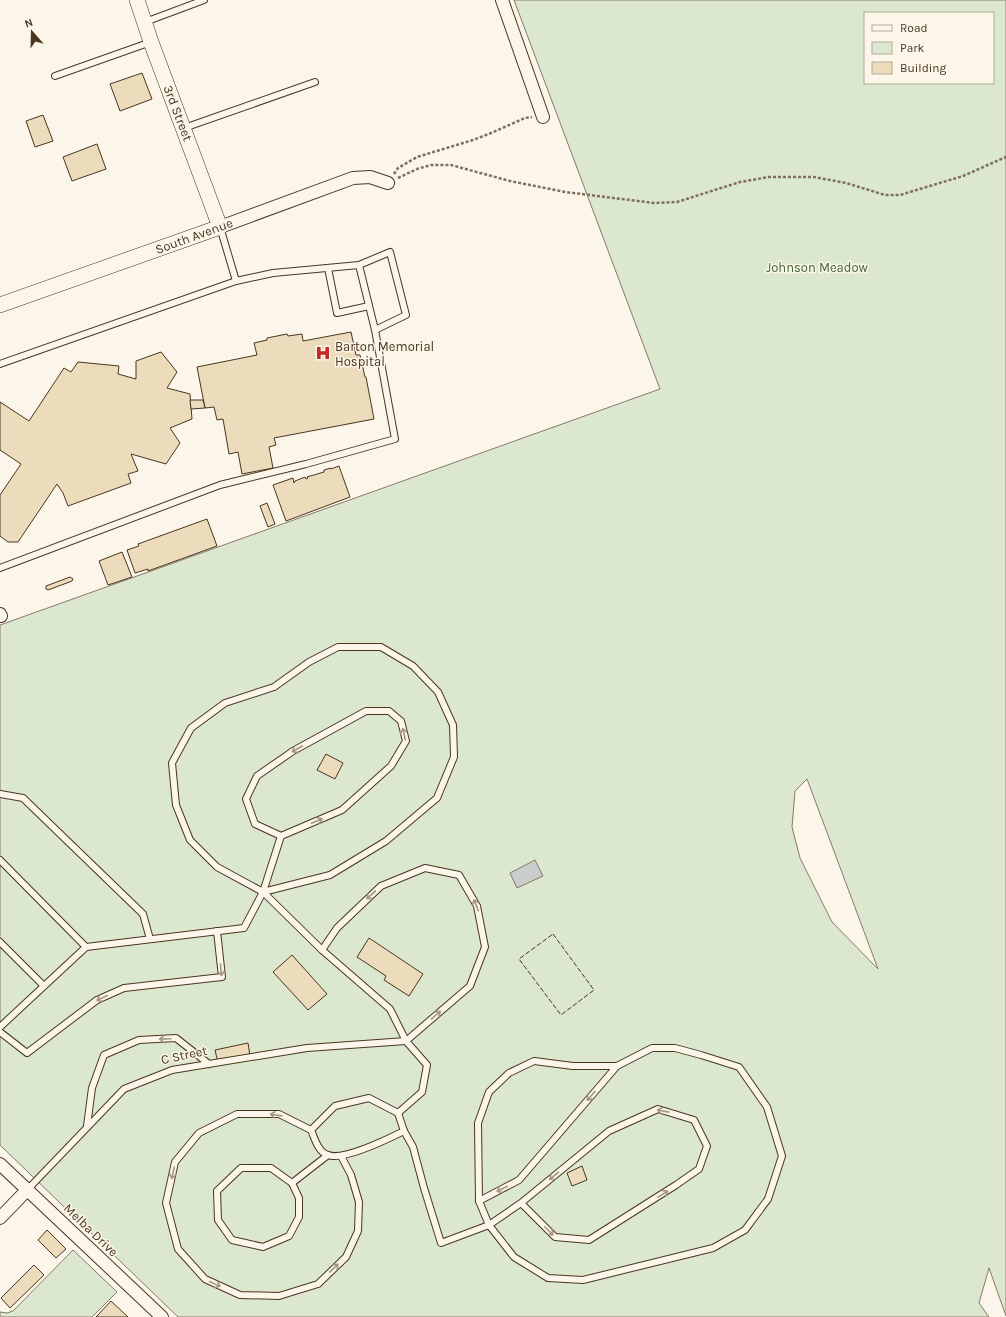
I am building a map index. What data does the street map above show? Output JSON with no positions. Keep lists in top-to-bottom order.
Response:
{
  "streets": {
    "street": [
      "3rd Street",
      "South Avenue",
      "C Street",
      "Melba Drive"
    ]
  },
  "crossings": [
    ["3rd Street", "South Avenue"],
    ["C Street", "Melba Drive"]
  ],
  "parks": ["Johnson Meadow"],
  "places": {
    "hospital": ["Barton Memorial Hospital"]
  },
  "legend": ["Road", "Park", "Building"],
  "north": "top"
}
